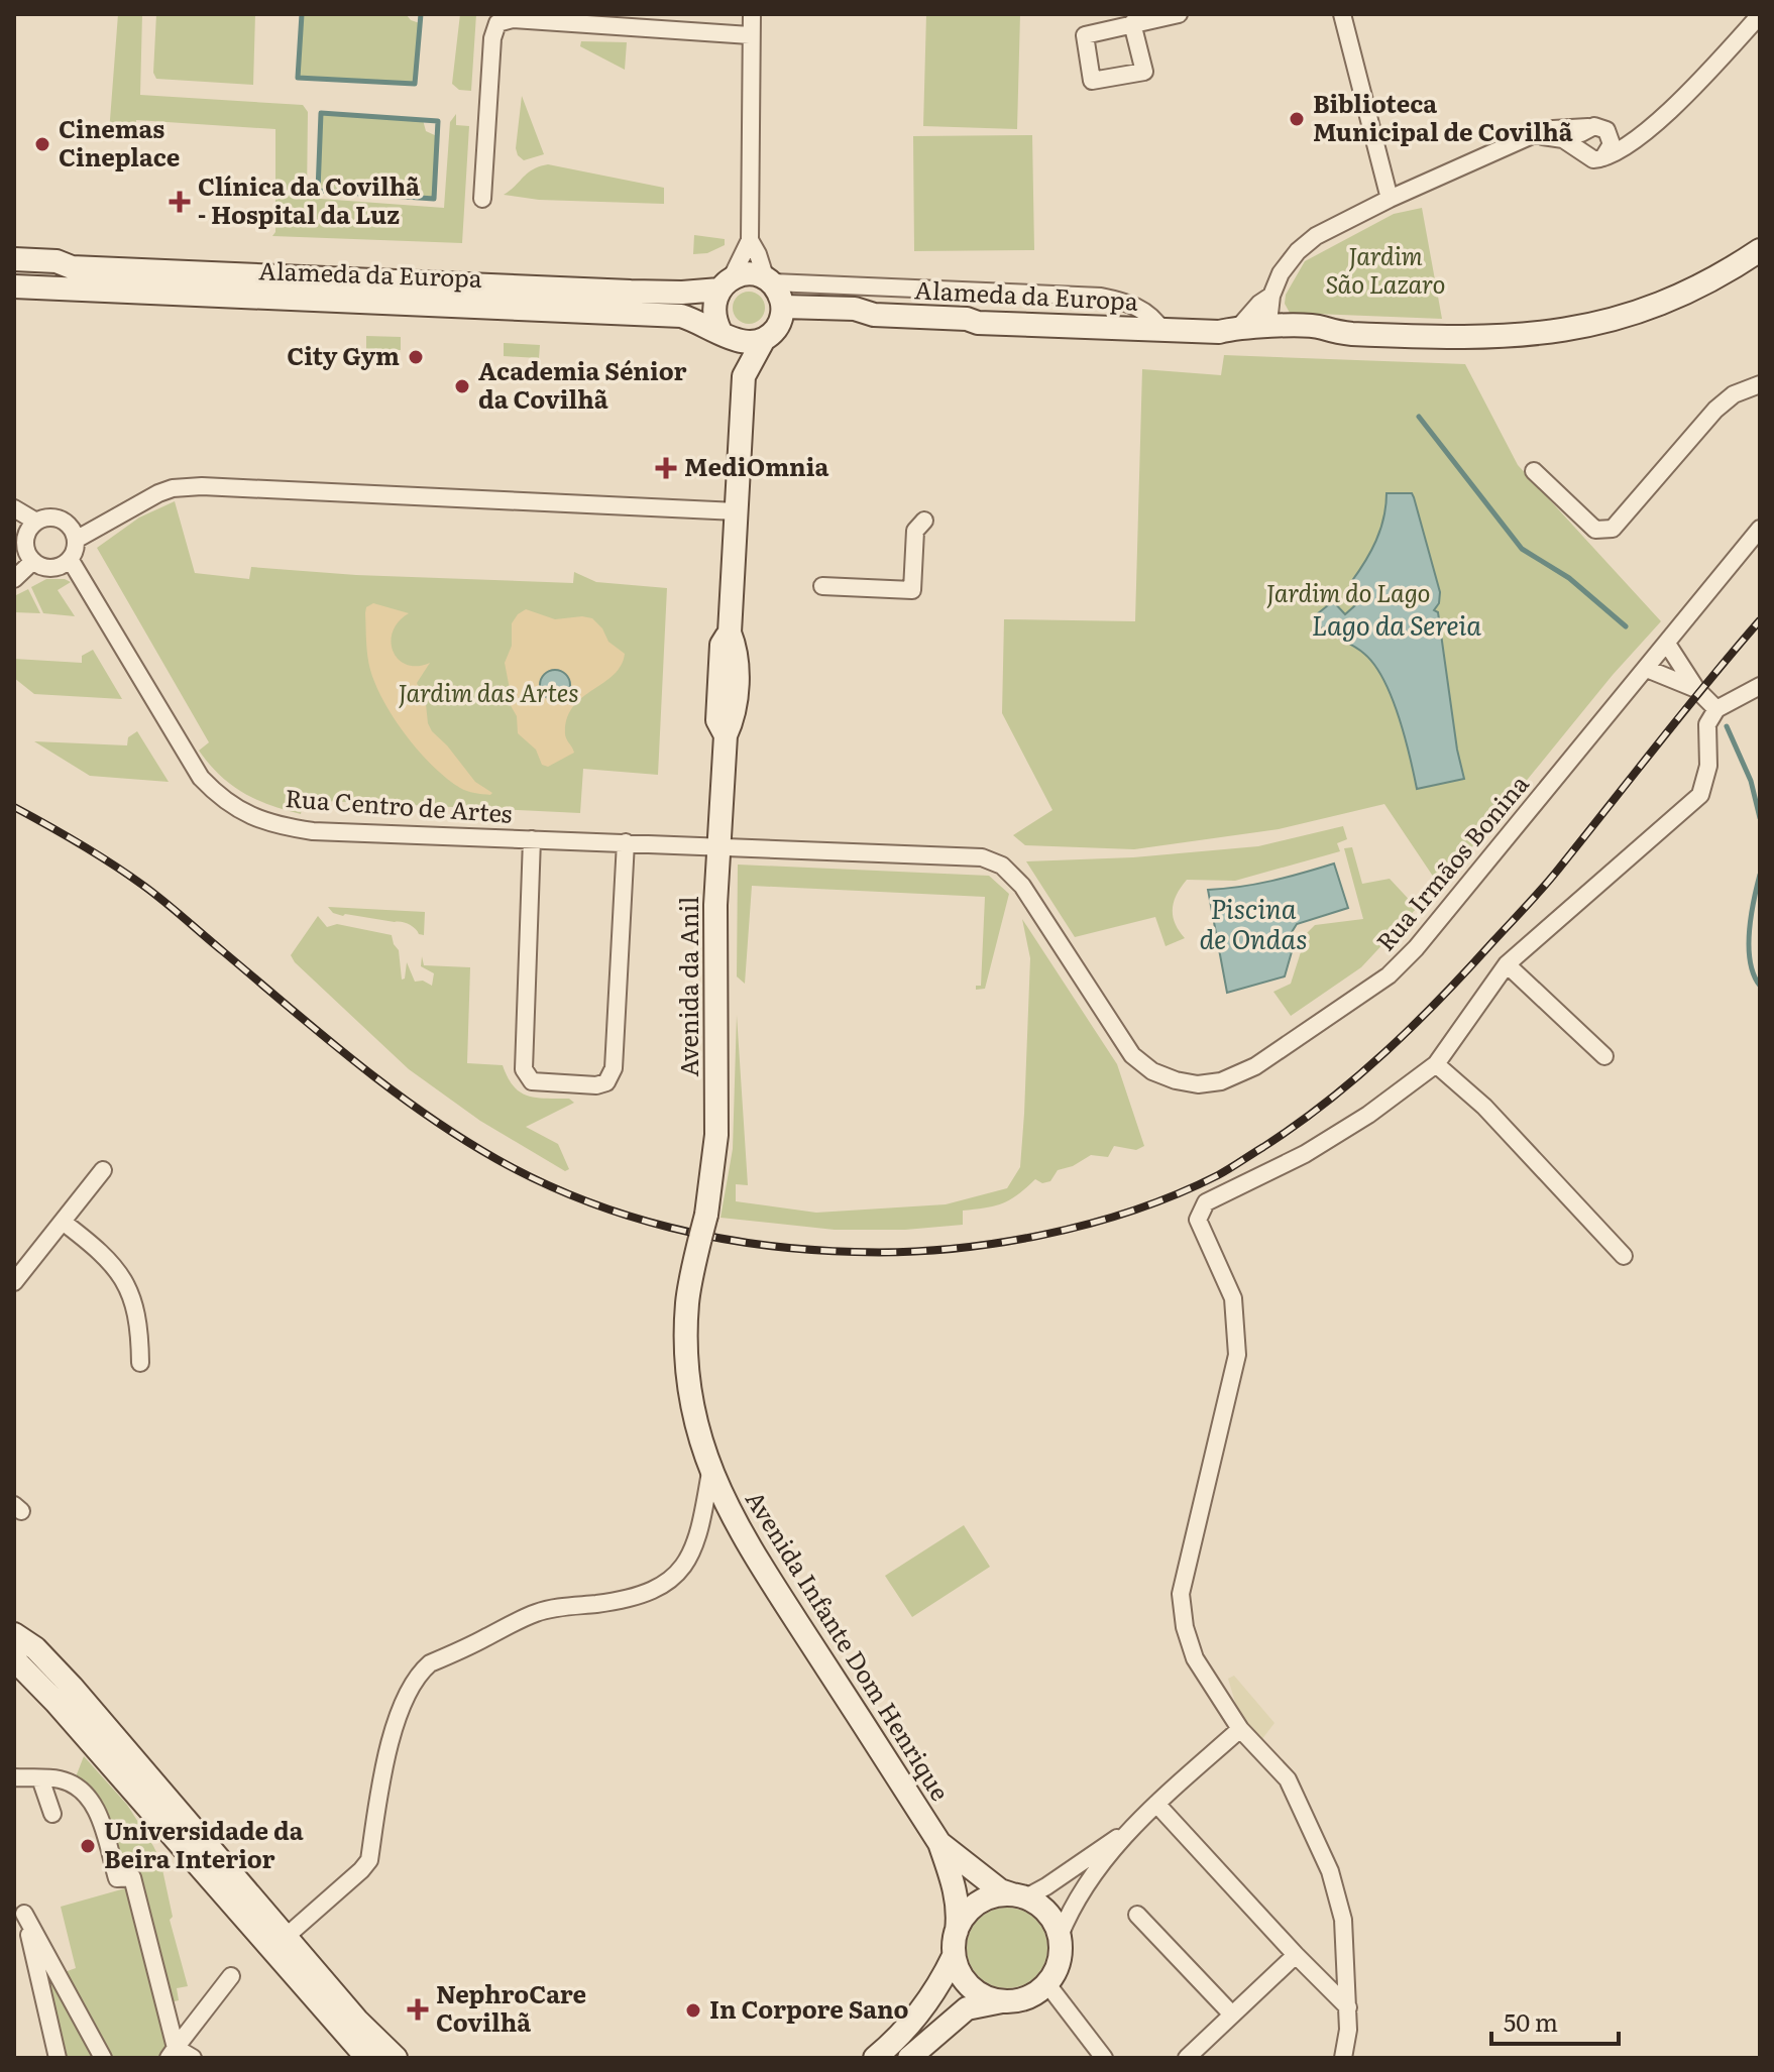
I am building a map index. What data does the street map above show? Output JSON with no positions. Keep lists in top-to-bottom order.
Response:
{
  "streets": {
    "street": [
      "Alameda da Europa",
      "Rua Centro de Artes",
      "Rua Irmãos Bonina",
      "Avenida da Anil",
      "Avenida Infante Dom Henrique"
    ]
  },
  "crossings": [
    ["Alameda da Europa", "Avenida da Anil"],
    ["Rua Centro de Artes", "Rua Irmãos Bonina"],
    ["Rua Centro de Artes", "Avenida da Anil"],
    ["Rua Irmãos Bonina", "Avenida da Anil"],
    ["Avenida da Anil", "Avenida Infante Dom Henrique"]
  ],
  "water": ["Lago da Sereia", "Piscina de Ondas"],
  "parks": ["Jardim São Lazaro", "Jardim do Lago", "Jardim das Artes"],
  "places": {
    "other": [
      "Biblioteca Municipal de Covilhã",
      "Cinemas Cineplace",
      "City Gym",
      "Academia Sénior da Covilhã",
      "Universidade da Beira Interior",
      "In Corpore Sano"
    ],
    "health": ["Clínica da Covilhã - Hospital da Luz", "MediOmnia", "NephroCare Covilhã"]
  },
  "scale_bar": "50 m"
}
